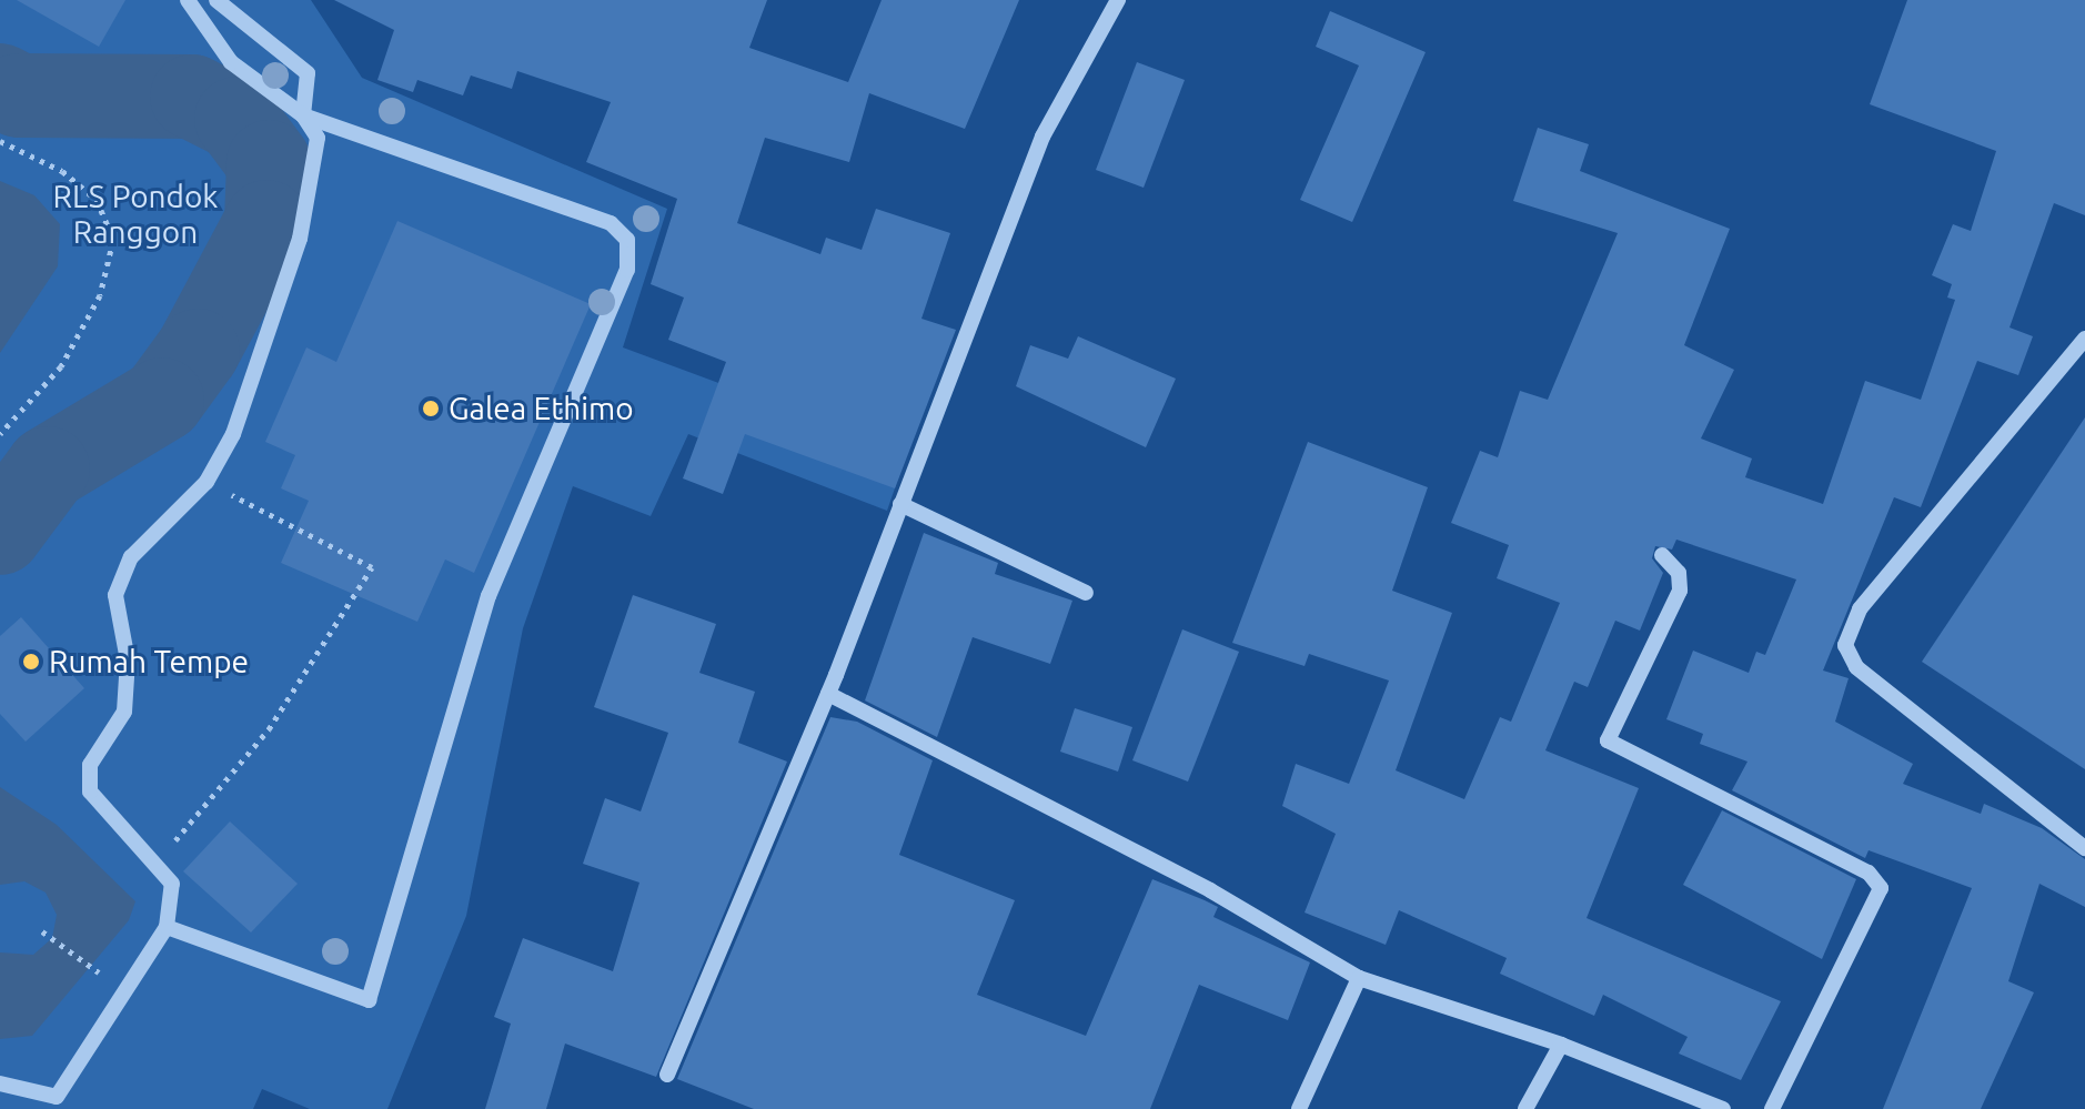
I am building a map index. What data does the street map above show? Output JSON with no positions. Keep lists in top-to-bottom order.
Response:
{
  "parks": ["RLS Pondok Ranggon"],
  "places": ["Galea Ethimo", "Rumah Tempe"]
}
